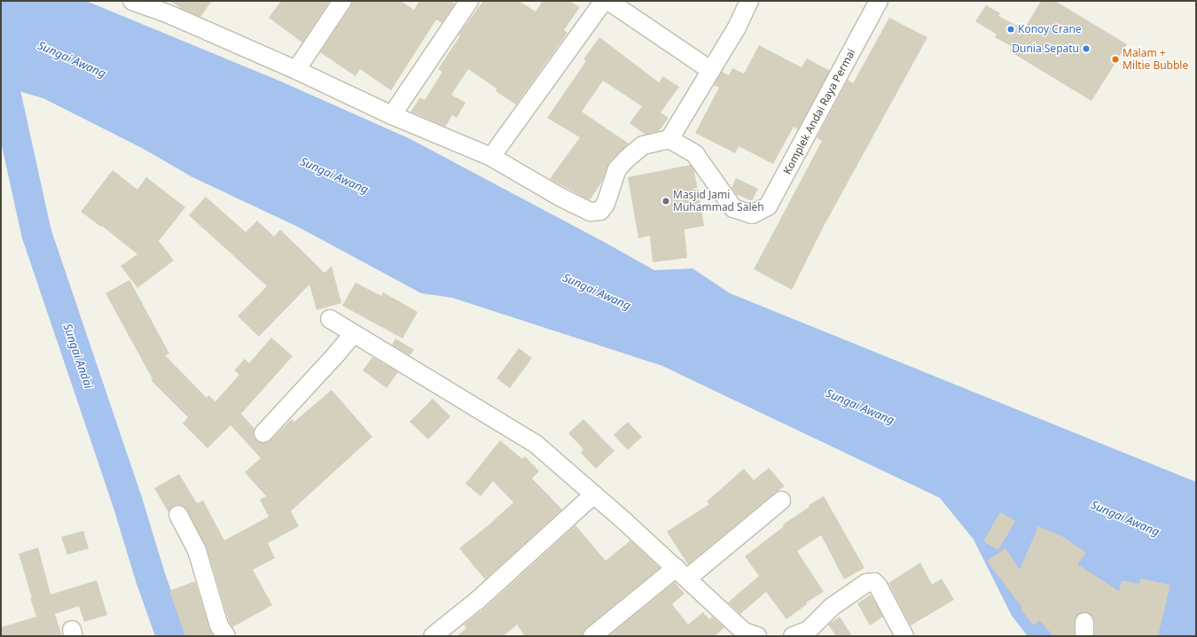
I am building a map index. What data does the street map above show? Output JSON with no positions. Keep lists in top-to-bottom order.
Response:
{
  "streets": {
    "street": ["Komplek Andai Raya Permai"]
  },
  "water": ["Sungai Awang", "Sungai Andai"],
  "places": [
    "Konoy Crane",
    "Dunia Sepatu",
    "Malam + Miltie Bubble",
    "Masjid Jami Muhammad Saleh"
  ]
}
